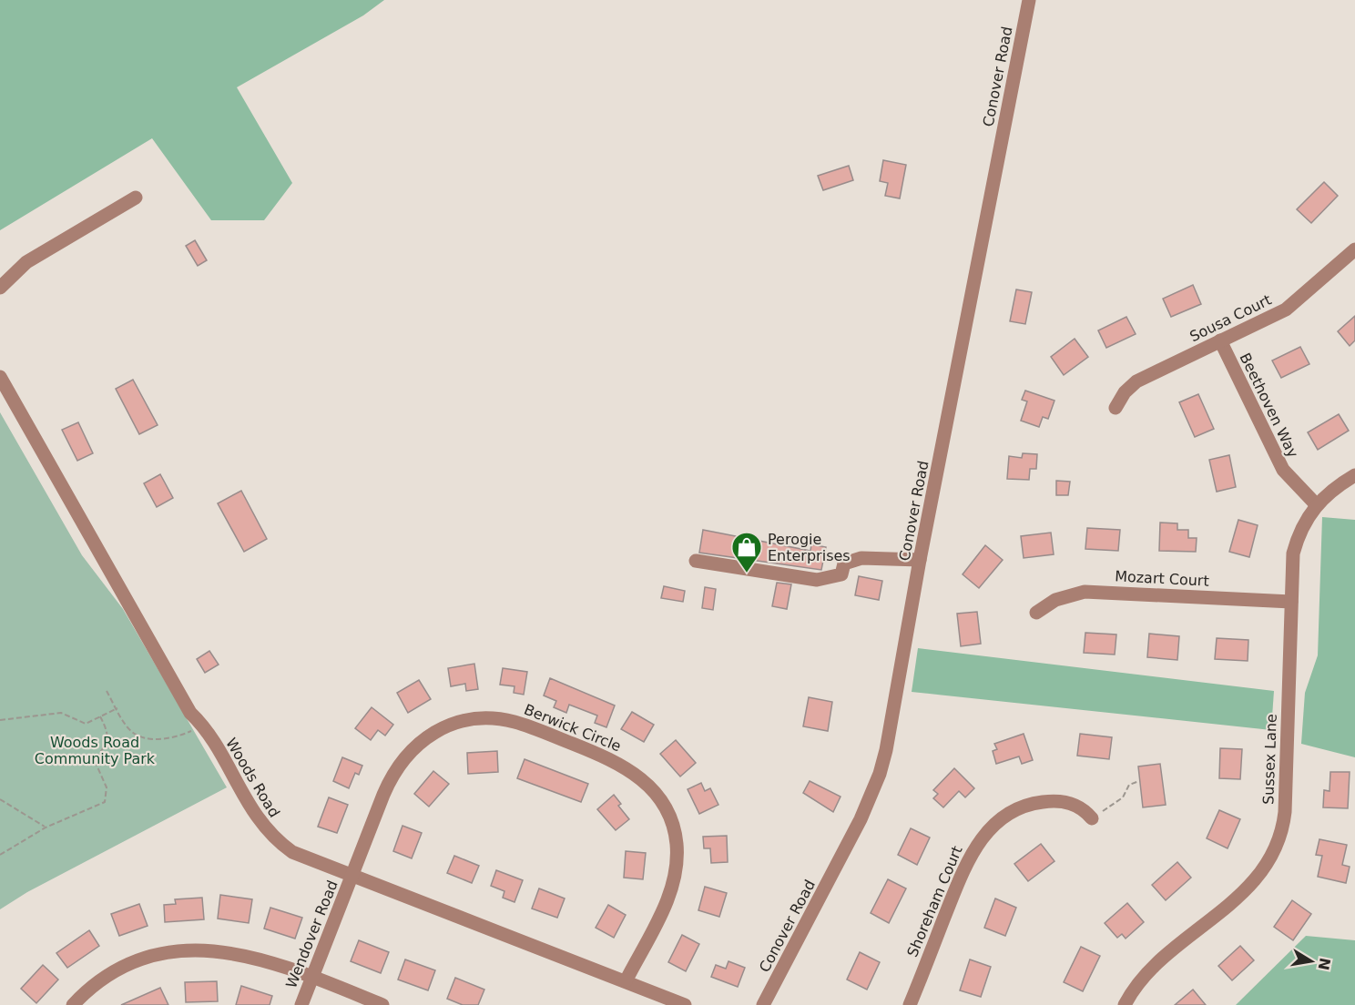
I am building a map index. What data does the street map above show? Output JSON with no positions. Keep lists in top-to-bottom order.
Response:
{
  "streets": {
    "street": [
      "Conover Road",
      "Sousa Court",
      "Beethoven Way",
      "Mozart Court",
      "Berwick Circle",
      "Sussex Lane",
      "Woods Road",
      "Shoreham Court",
      "Wendover Road"
    ]
  },
  "crossings": [
    ["Sousa Court", "Beethoven Way"],
    ["Beethoven Way", "Sussex Lane"],
    ["Mozart Court", "Sussex Lane"],
    ["Berwick Circle", "Woods Road"],
    ["Berwick Circle", "Wendover Road"],
    ["Woods Road", "Wendover Road"]
  ],
  "parks": ["Woods Road Community Park"],
  "places": {
    "shop": ["Perogie Enterprises"]
  },
  "north": "right"
}
